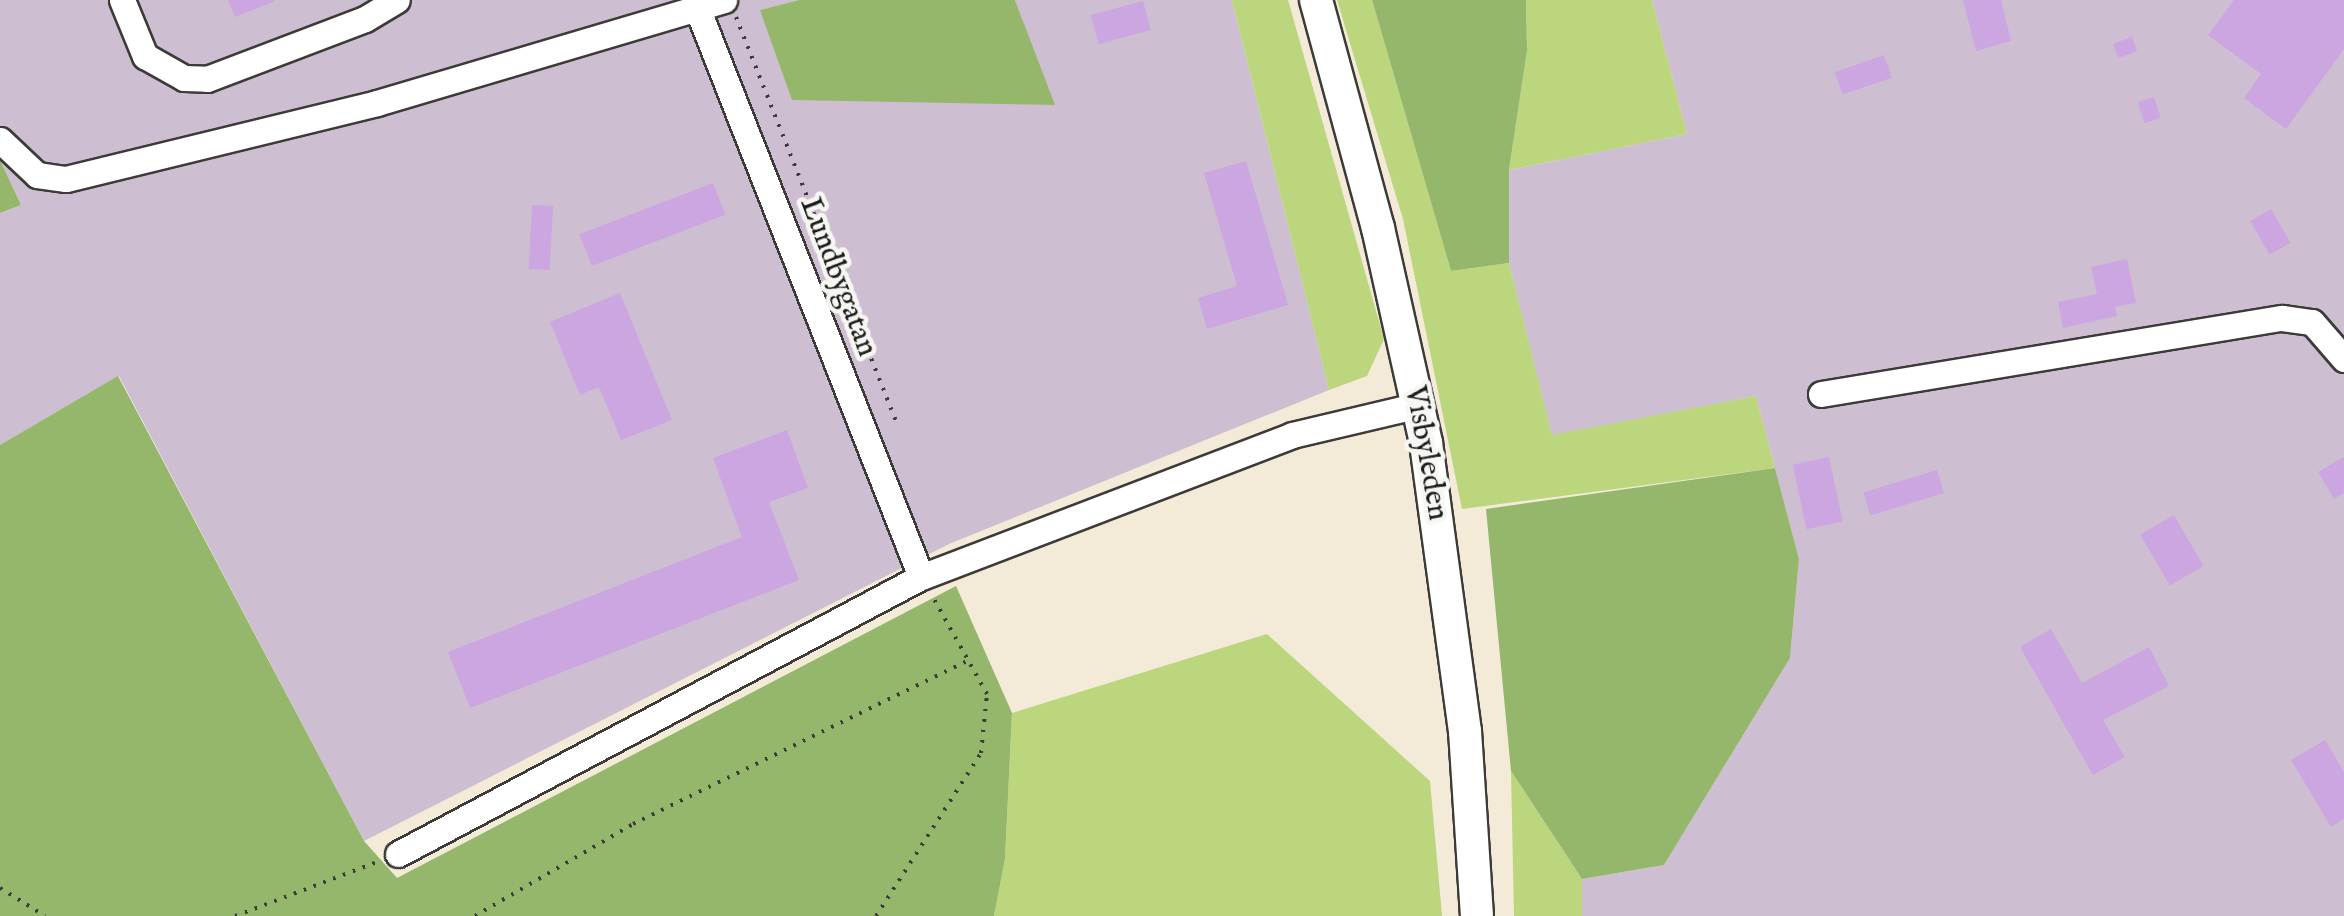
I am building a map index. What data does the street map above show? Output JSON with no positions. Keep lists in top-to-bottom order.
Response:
{
  "streets": {
    "main road": ["Visbyleden"],
    "street": ["Lundbygatan"]
  }
}
